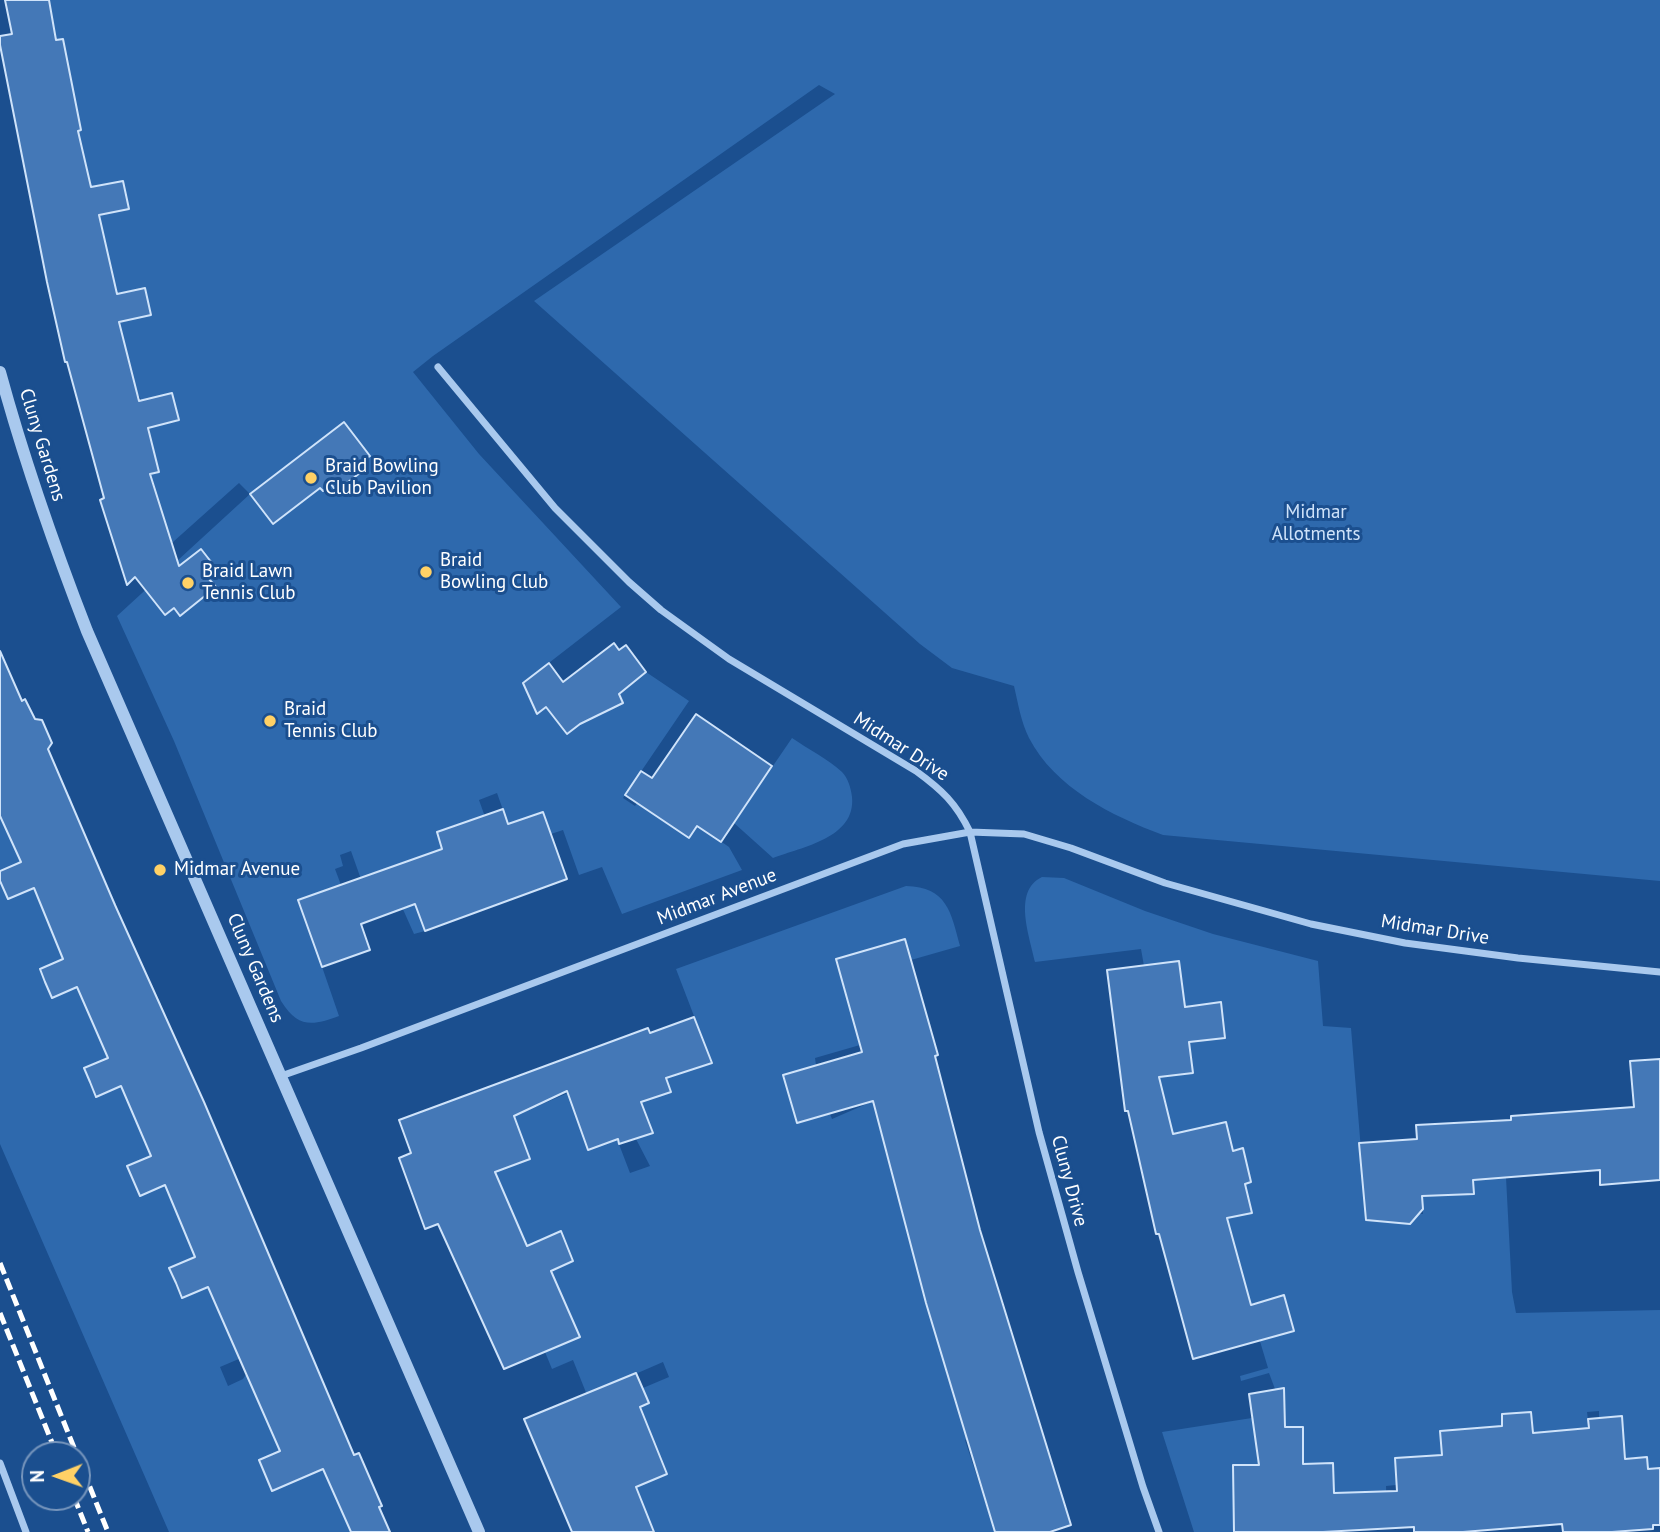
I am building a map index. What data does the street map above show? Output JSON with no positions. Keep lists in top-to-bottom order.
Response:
{
  "streets": {
    "street": [
      "Cluny Gardens",
      "Midmar Drive",
      "Midmar Avenue",
      "Cluny Drive"
    ]
  },
  "crossings": [
    ["Cluny Gardens", "Midmar Avenue"],
    ["Midmar Drive", "Midmar Avenue"],
    ["Midmar Drive", "Cluny Drive"],
    ["Midmar Avenue", "Cluny Drive"]
  ],
  "parks": ["Midmar Allotments"],
  "places": [
    "Braid Bowling Club Pavilion",
    "Braid Bowling Club",
    "Braid Lawn Tennis Club",
    "Braid Tennis Club",
    "Midmar Avenue"
  ],
  "north": "left"
}
